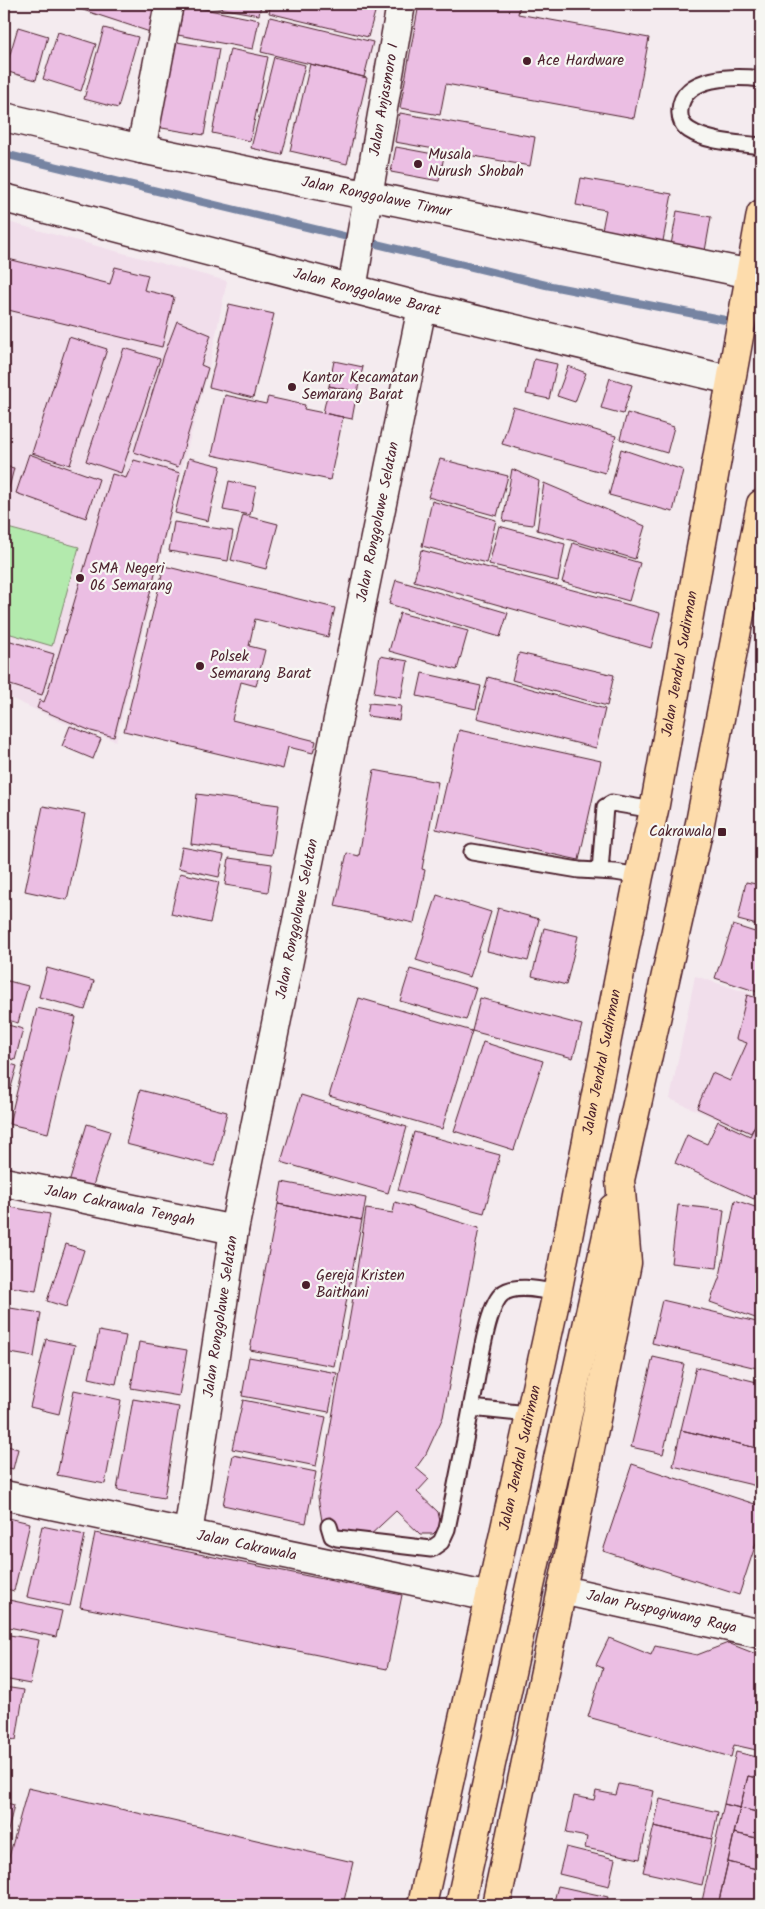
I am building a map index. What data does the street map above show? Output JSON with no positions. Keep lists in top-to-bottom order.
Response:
{
  "streets": {
    "highway": ["Jalan Jendral Sudirman"],
    "street": [
      "Jalan Anjasmoro I",
      "Jalan Ronggolawe Timur",
      "Jalan Ronggolawe Barat",
      "Jalan Ronggolawe Selatan",
      "Jalan Cakrawala Tengah",
      "Jalan Cakrawala",
      "Jalan Puspogiwang Raya"
    ]
  },
  "crossings": [
    ["Jalan Anjasmoro I", "Jalan Ronggolawe Timur"],
    ["Jalan Anjasmoro I", "Jalan Ronggolawe Barat"],
    ["Jalan Ronggolawe Timur", "Jalan Jendral Sudirman"],
    ["Jalan Ronggolawe Barat", "Jalan Ronggolawe Selatan"],
    ["Jalan Ronggolawe Barat", "Jalan Jendral Sudirman"],
    ["Jalan Ronggolawe Selatan", "Jalan Cakrawala Tengah"],
    ["Jalan Ronggolawe Selatan", "Jalan Cakrawala"],
    ["Jalan Jendral Sudirman", "Jalan Cakrawala"]
  ],
  "places": {
    "other": [
      "Ace Hardware",
      "Musala Nurush Shobah",
      "Kantor Kecamatan Semarang Barat",
      "SMA Negeri 06 Semarang",
      "Polsek Semarang Barat",
      "Gereja Kristen Baithani"
    ],
    "transit": ["Cakrawala"]
  }
}
